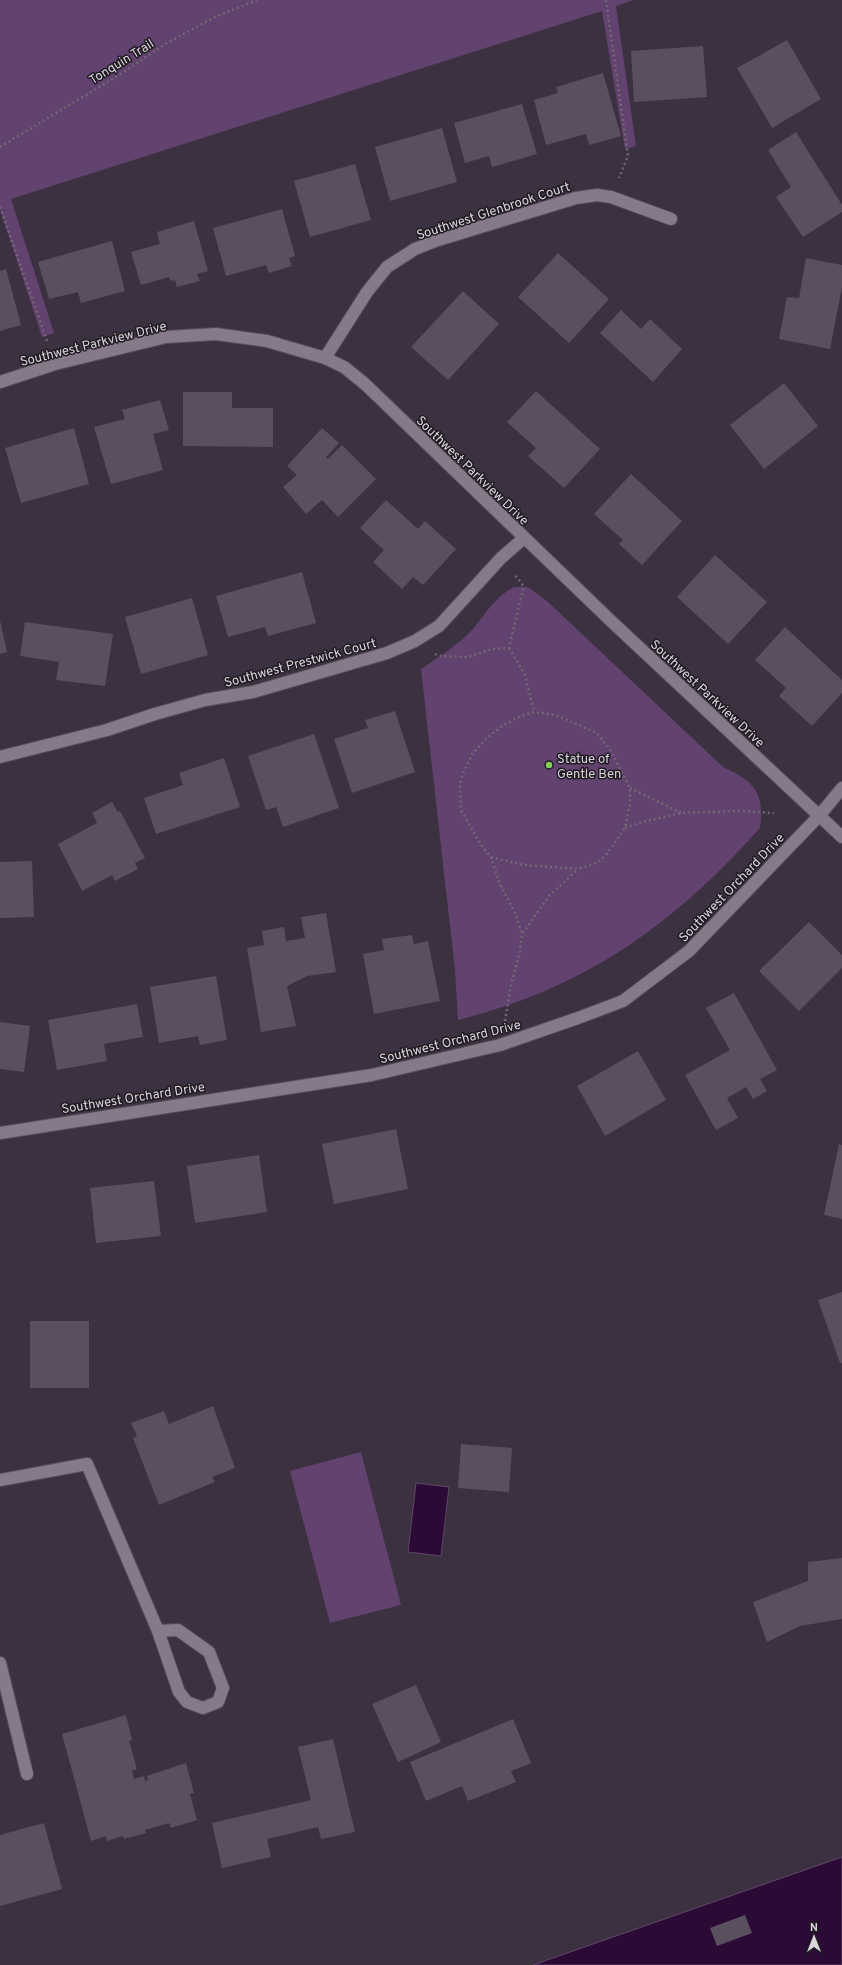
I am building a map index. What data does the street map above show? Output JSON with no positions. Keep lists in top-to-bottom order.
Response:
{
  "streets": {
    "street": [
      "Southwest Glenbrook Court",
      "Southwest Parkview Drive",
      "Southwest Prestwick Court",
      "Southwest Orchard Drive"
    ],
    "path": ["Tonquin Trail"]
  },
  "crossings": [
    ["Southwest Glenbrook Court", "Southwest Parkview Drive"],
    ["Southwest Parkview Drive", "Southwest Prestwick Court"],
    ["Southwest Parkview Drive", "Southwest Orchard Drive"]
  ],
  "places": ["Statue of Gentle Ben"],
  "north": "top"
}
